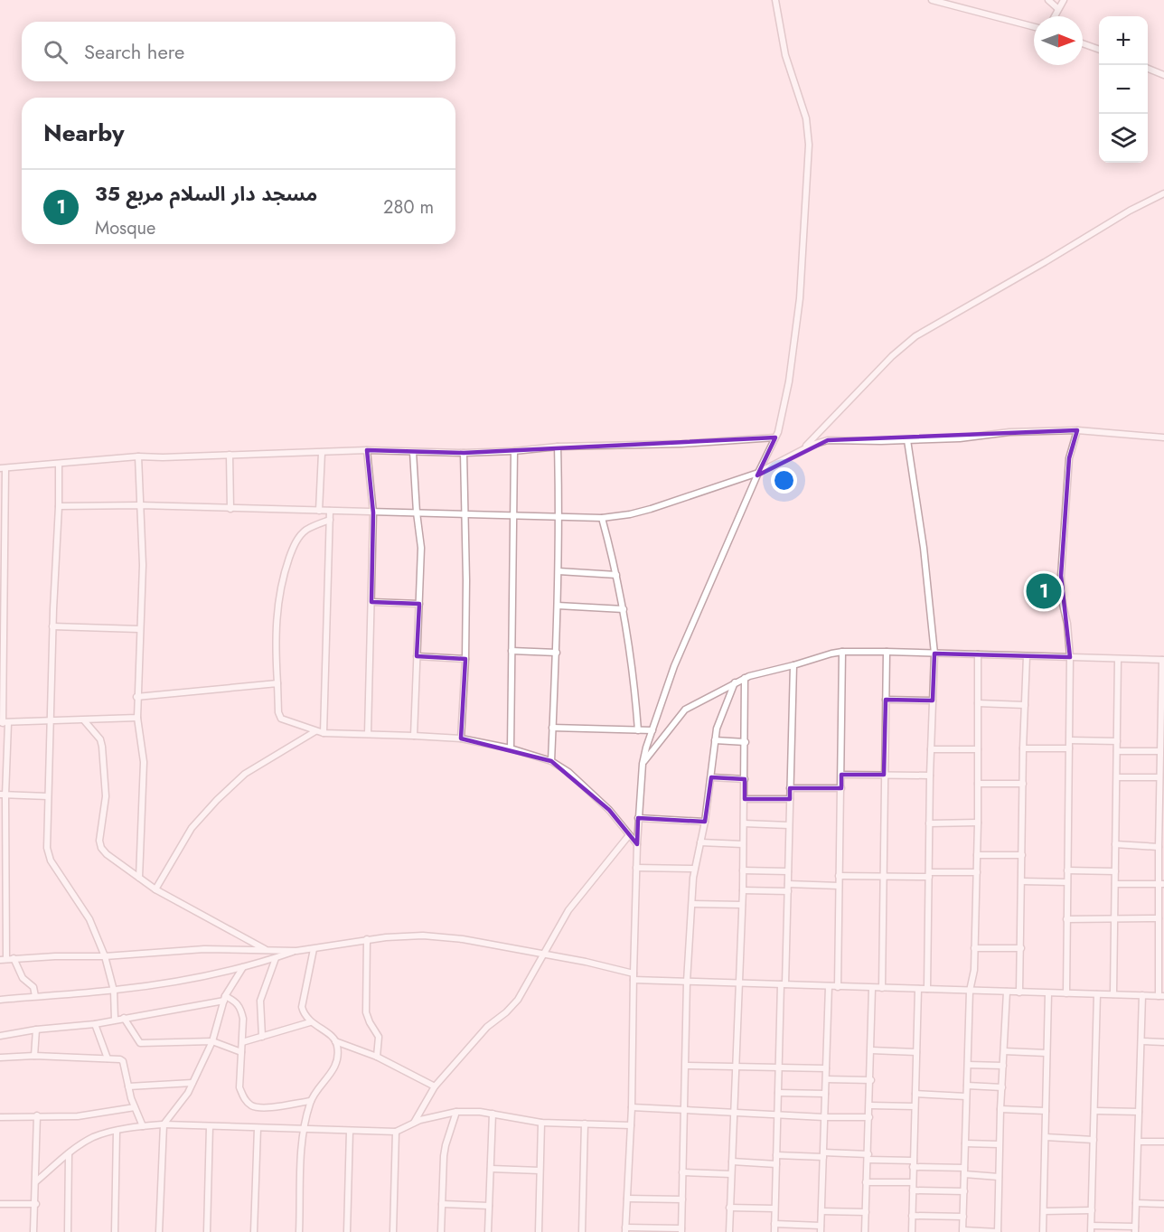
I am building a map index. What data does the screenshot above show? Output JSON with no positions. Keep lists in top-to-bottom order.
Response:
{
  "north": "right",
  "page": {
    "map_buttons": ["+", "−"],
    "search": "Search here",
    "heading": "Nearby",
    "list": [
      {
        "mark": "1",
        "name": "مسجد دار السلام مربع 35",
        "note": "Mosque",
        "value": "280 m"
      }
    ],
    "pins": "1"
  }
}
